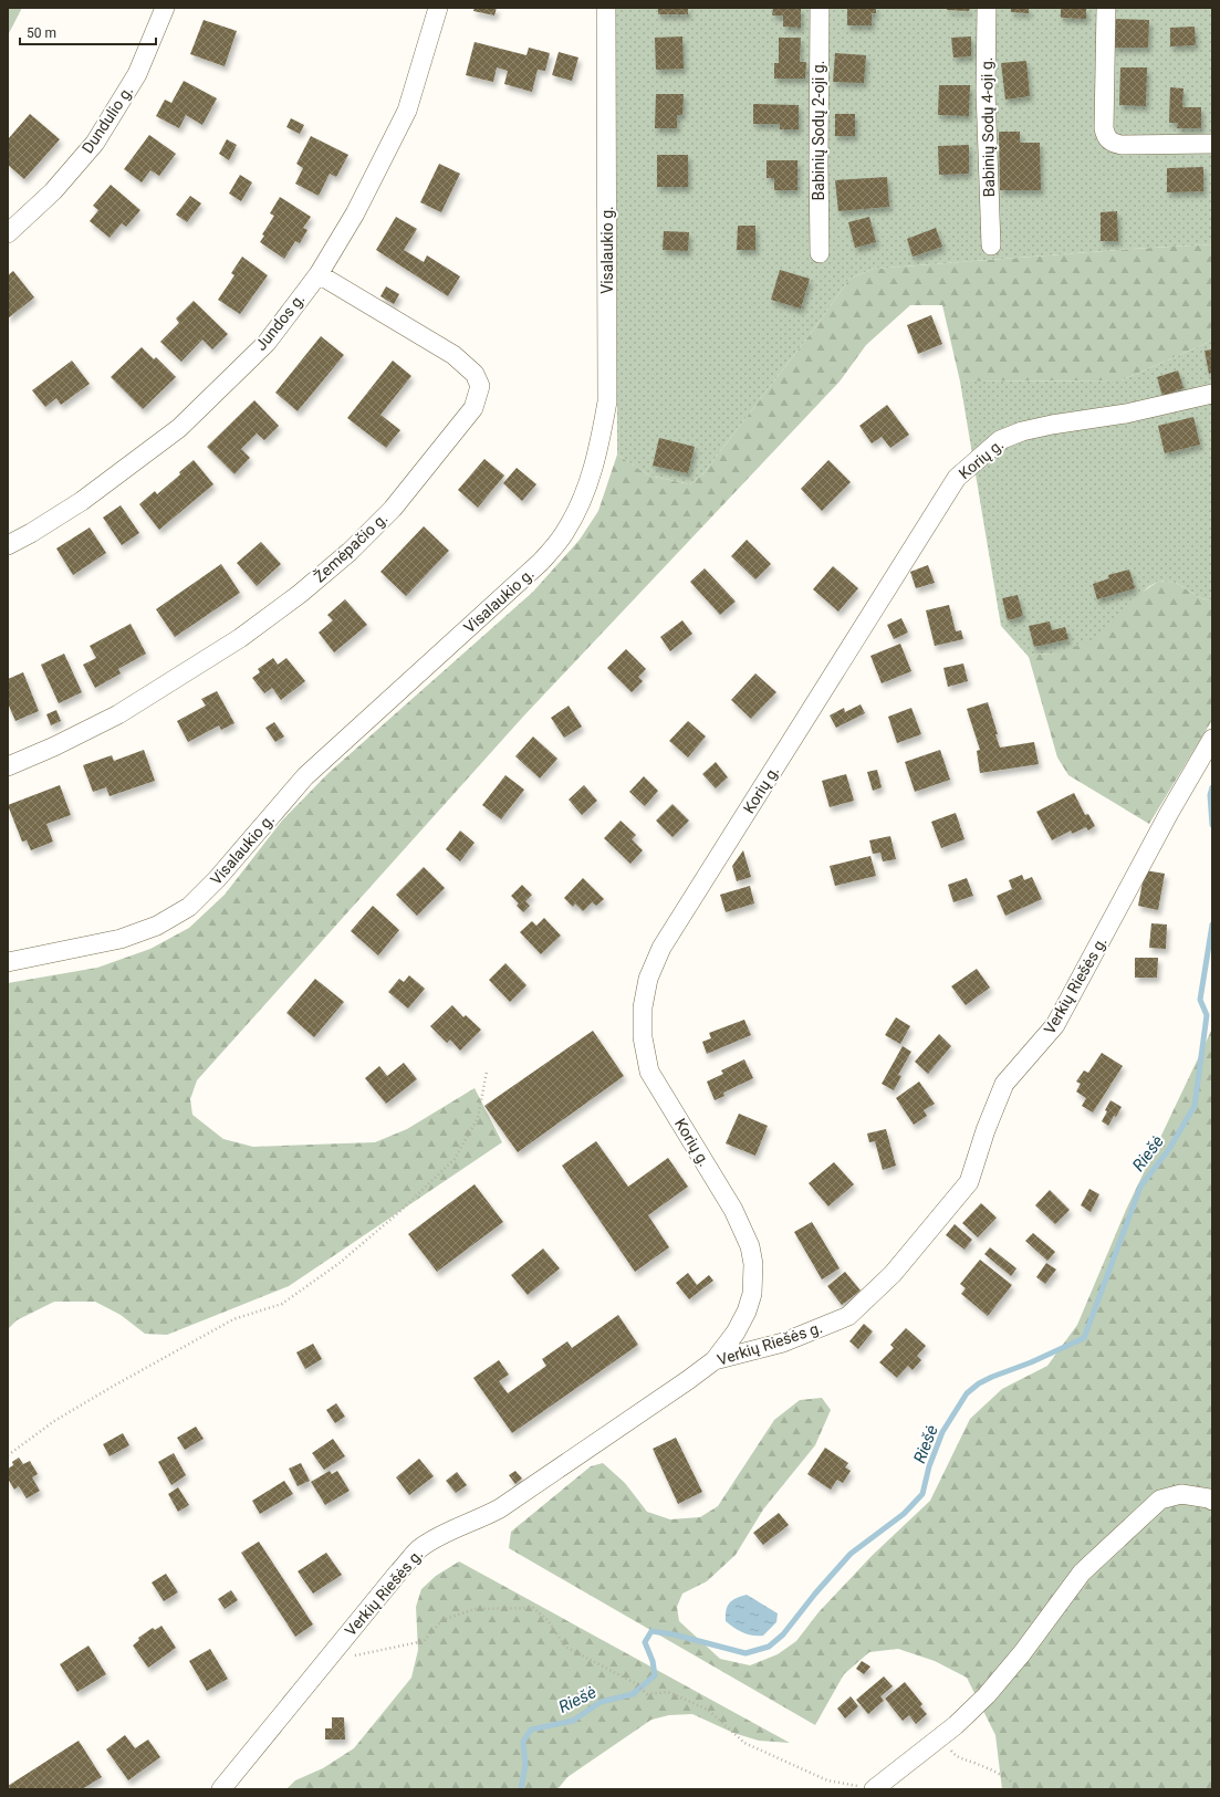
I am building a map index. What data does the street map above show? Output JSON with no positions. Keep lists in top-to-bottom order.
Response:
{
  "streets": {
    "street": [
      "Dundulio g.",
      "Babinių Sodų 4-oji g.",
      "Babinių Sodų 2-oji g.",
      "Visalaukio g.",
      "Jundos g.",
      "Korių g.",
      "Žemėpačio g.",
      "Verkių Riešės g."
    ]
  },
  "crossings": [
    ["Jundos g.", "Žemėpačio g."],
    ["Korių g.", "Verkių Riešės g."]
  ],
  "water": ["Riešė"],
  "scale_bar": "50 m"
}
